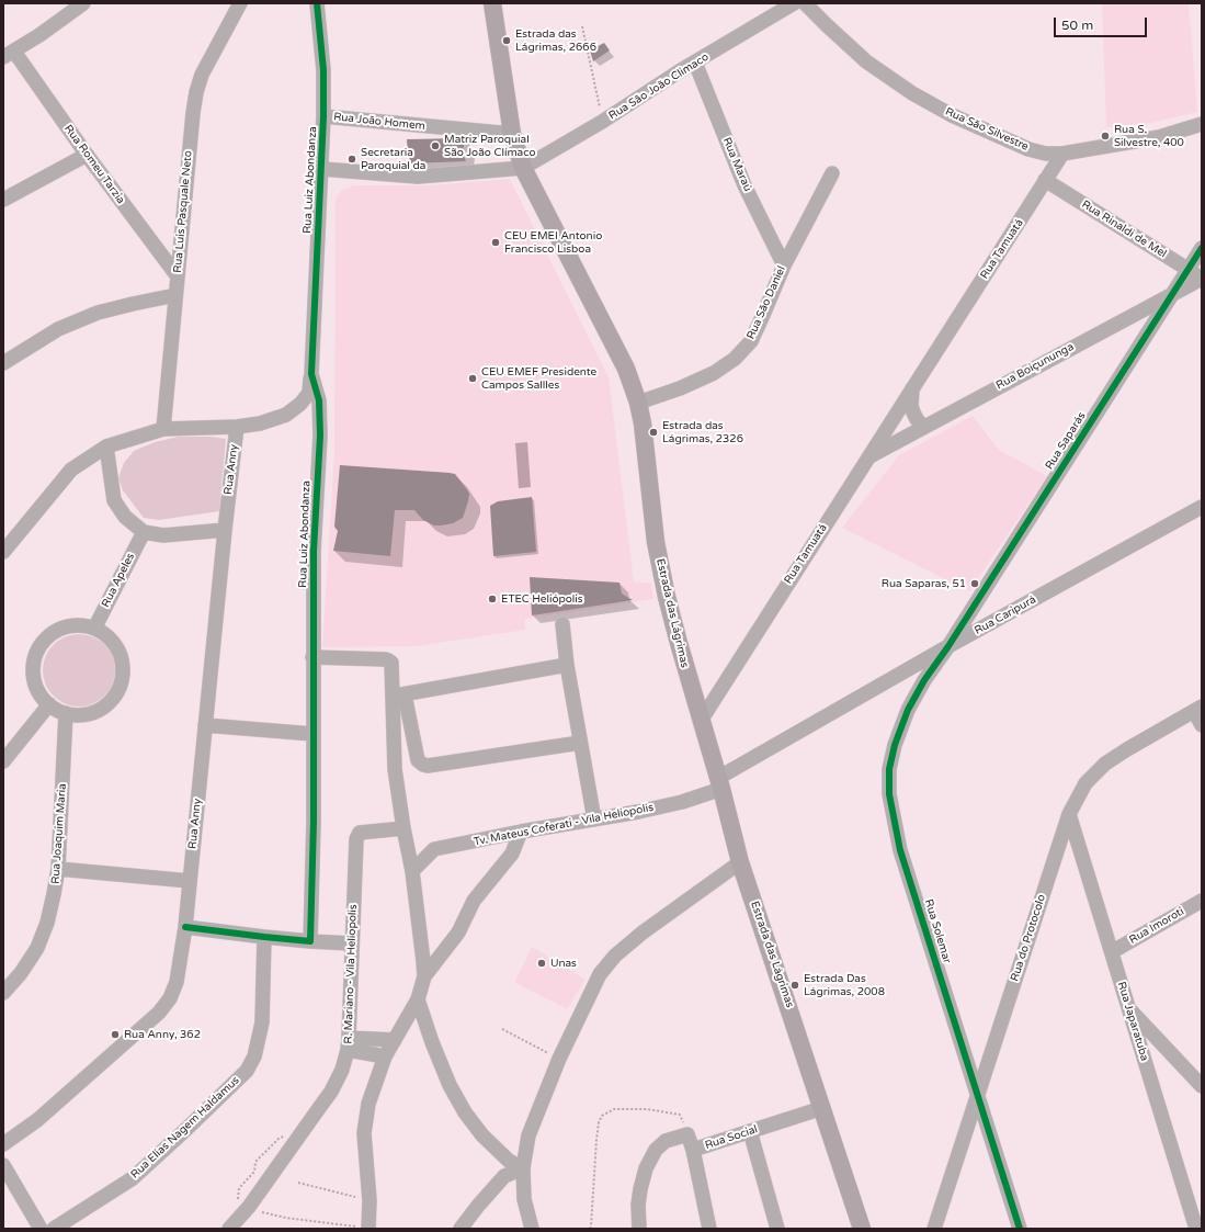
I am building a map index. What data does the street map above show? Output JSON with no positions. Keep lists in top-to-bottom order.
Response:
{
  "streets": {
    "main road": ["Estrada das Lágrimas"],
    "street": [
      "Rua São João Climaco",
      "Rua João Homem",
      "Rua São Silvestre",
      "Rua Romeu Tarzia",
      "Rua Maraú",
      "Rua Luiz Abondanza",
      "Rua Luis Pasquale Neto",
      "Rua Rinaldi de Mel",
      "Rua Tamuatá",
      "Rua São Daniel",
      "Rua Boiçununga",
      "Rua Saparás",
      "Rua Anny",
      "Rua Apeles",
      "Rua Caripurá",
      "Tv. Mateus Coferati - Vila Heliopolis",
      "Rua Joaquim Maria",
      "Rua Imoroti",
      "Rua Solemar",
      "Rua do Protocolo",
      "R. Mariano - Vila Heliopolis",
      "Rua Japaratuba",
      "Rua Elias Nagem Haldamus",
      "Rua Social"
    ]
  },
  "crossings": [
    ["Rua São João Climaco", "Rua Maraú"],
    ["Rua São João Climaco", "Estrada das Lágrimas"],
    ["Rua João Homem", "Rua Luiz Abondanza"],
    ["Rua João Homem", "Estrada das Lágrimas"],
    ["Rua São Silvestre", "Rua Tamuatá"],
    ["Rua Romeu Tarzia", "Rua Luis Pasquale Neto"],
    ["Rua Maraú", "Rua São Daniel"],
    ["Rua Rinaldi de Mel", "Rua Tamuatá"],
    ["Rua Rinaldi de Mel", "Rua Boiçununga"],
    ["Rua Rinaldi de Mel", "Rua Saparás"],
    ["Rua Tamuatá", "Rua Boiçununga"],
    ["Rua Tamuatá", "Estrada das Lágrimas"],
    ["Rua São Daniel", "Estrada das Lágrimas"],
    ["Rua Boiçununga", "Rua Saparás"],
    ["Rua Saparás", "Rua Caripurá"],
    ["Rua Saparás", "Rua Solemar"],
    ["Rua Apeles", "Rua Joaquim Maria"],
    ["Estrada das Lágrimas", "Rua Caripurá"],
    ["Estrada das Lágrimas", "Tv. Mateus Coferati - Vila Heliopolis"],
    ["Estrada das Lágrimas", "Rua Social"],
    ["Rua Caripurá", "Tv. Mateus Coferati - Vila Heliopolis"],
    ["Rua Caripurá", "Rua Solemar"],
    ["Rua Imoroti", "Rua Japaratuba"],
    ["Rua Solemar", "Rua do Protocolo"],
    ["Rua do Protocolo", "Rua Japaratuba"]
  ],
  "places": [
    "Estrada das Lágrimas, 2666",
    "Rua S. Silvestre, 400",
    "Matriz Paroquial São João Clímaco",
    "Secretaria Paroquial da",
    "CEU EMEI Antonio Francisco Lisboa",
    "CEU EMEF Presidente Campos Sallles",
    "Estrada das Lágrimas, 2326",
    "Rua Saparas, 51",
    "ETEC Heliópolis",
    "Unas",
    "Estrada Das Lágrimas, 2008",
    "Rua Anny, 362"
  ],
  "scale_bar": "50 m"
}
